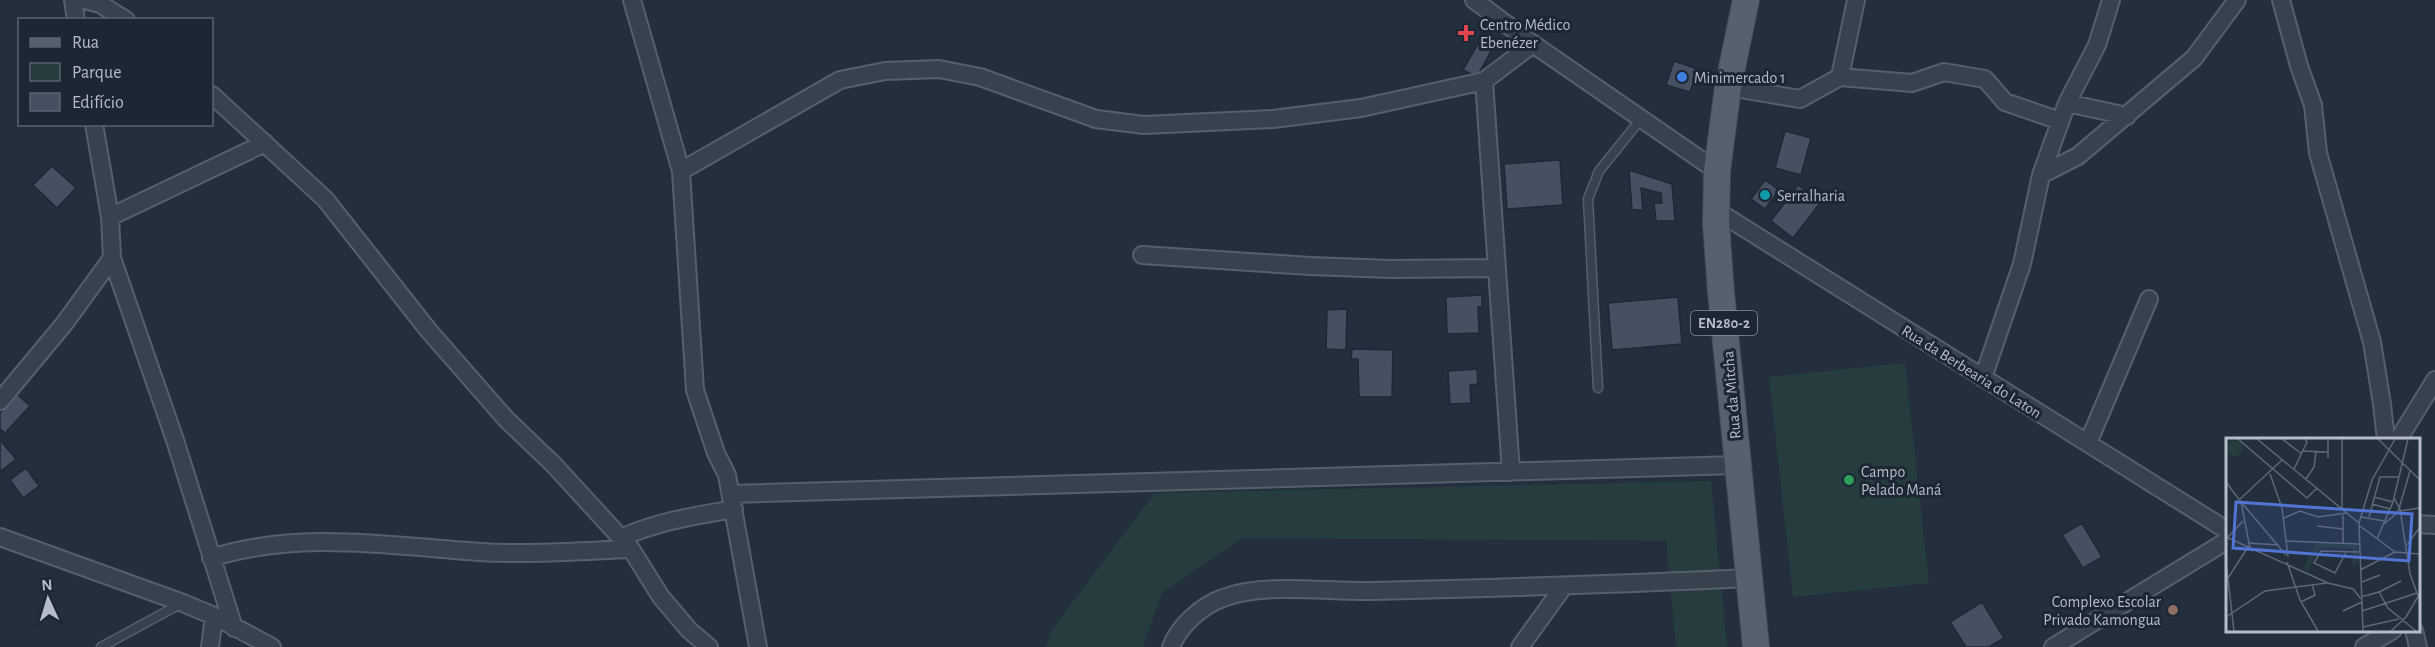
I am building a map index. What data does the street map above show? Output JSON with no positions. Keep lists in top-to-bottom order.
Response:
{
  "streets": {
    "main road": ["EN280-2", "Rua da Mitcha"],
    "street": ["Rua da Berbearia do Laton"]
  },
  "crossings": [
    ["Rua da Berbearia do Laton", "Rua da Mitcha"]
  ],
  "places": {
    "health": ["Centro Médico Ebenézer"],
    "other": [
      "Minimercado 1",
      "Serralharia",
      "Campo Pelado Maná",
      "Complexo Escolar Privado Kamongua"
    ]
  },
  "legend": ["Rua", "Parque", "Edifício"],
  "north": "top"
}
